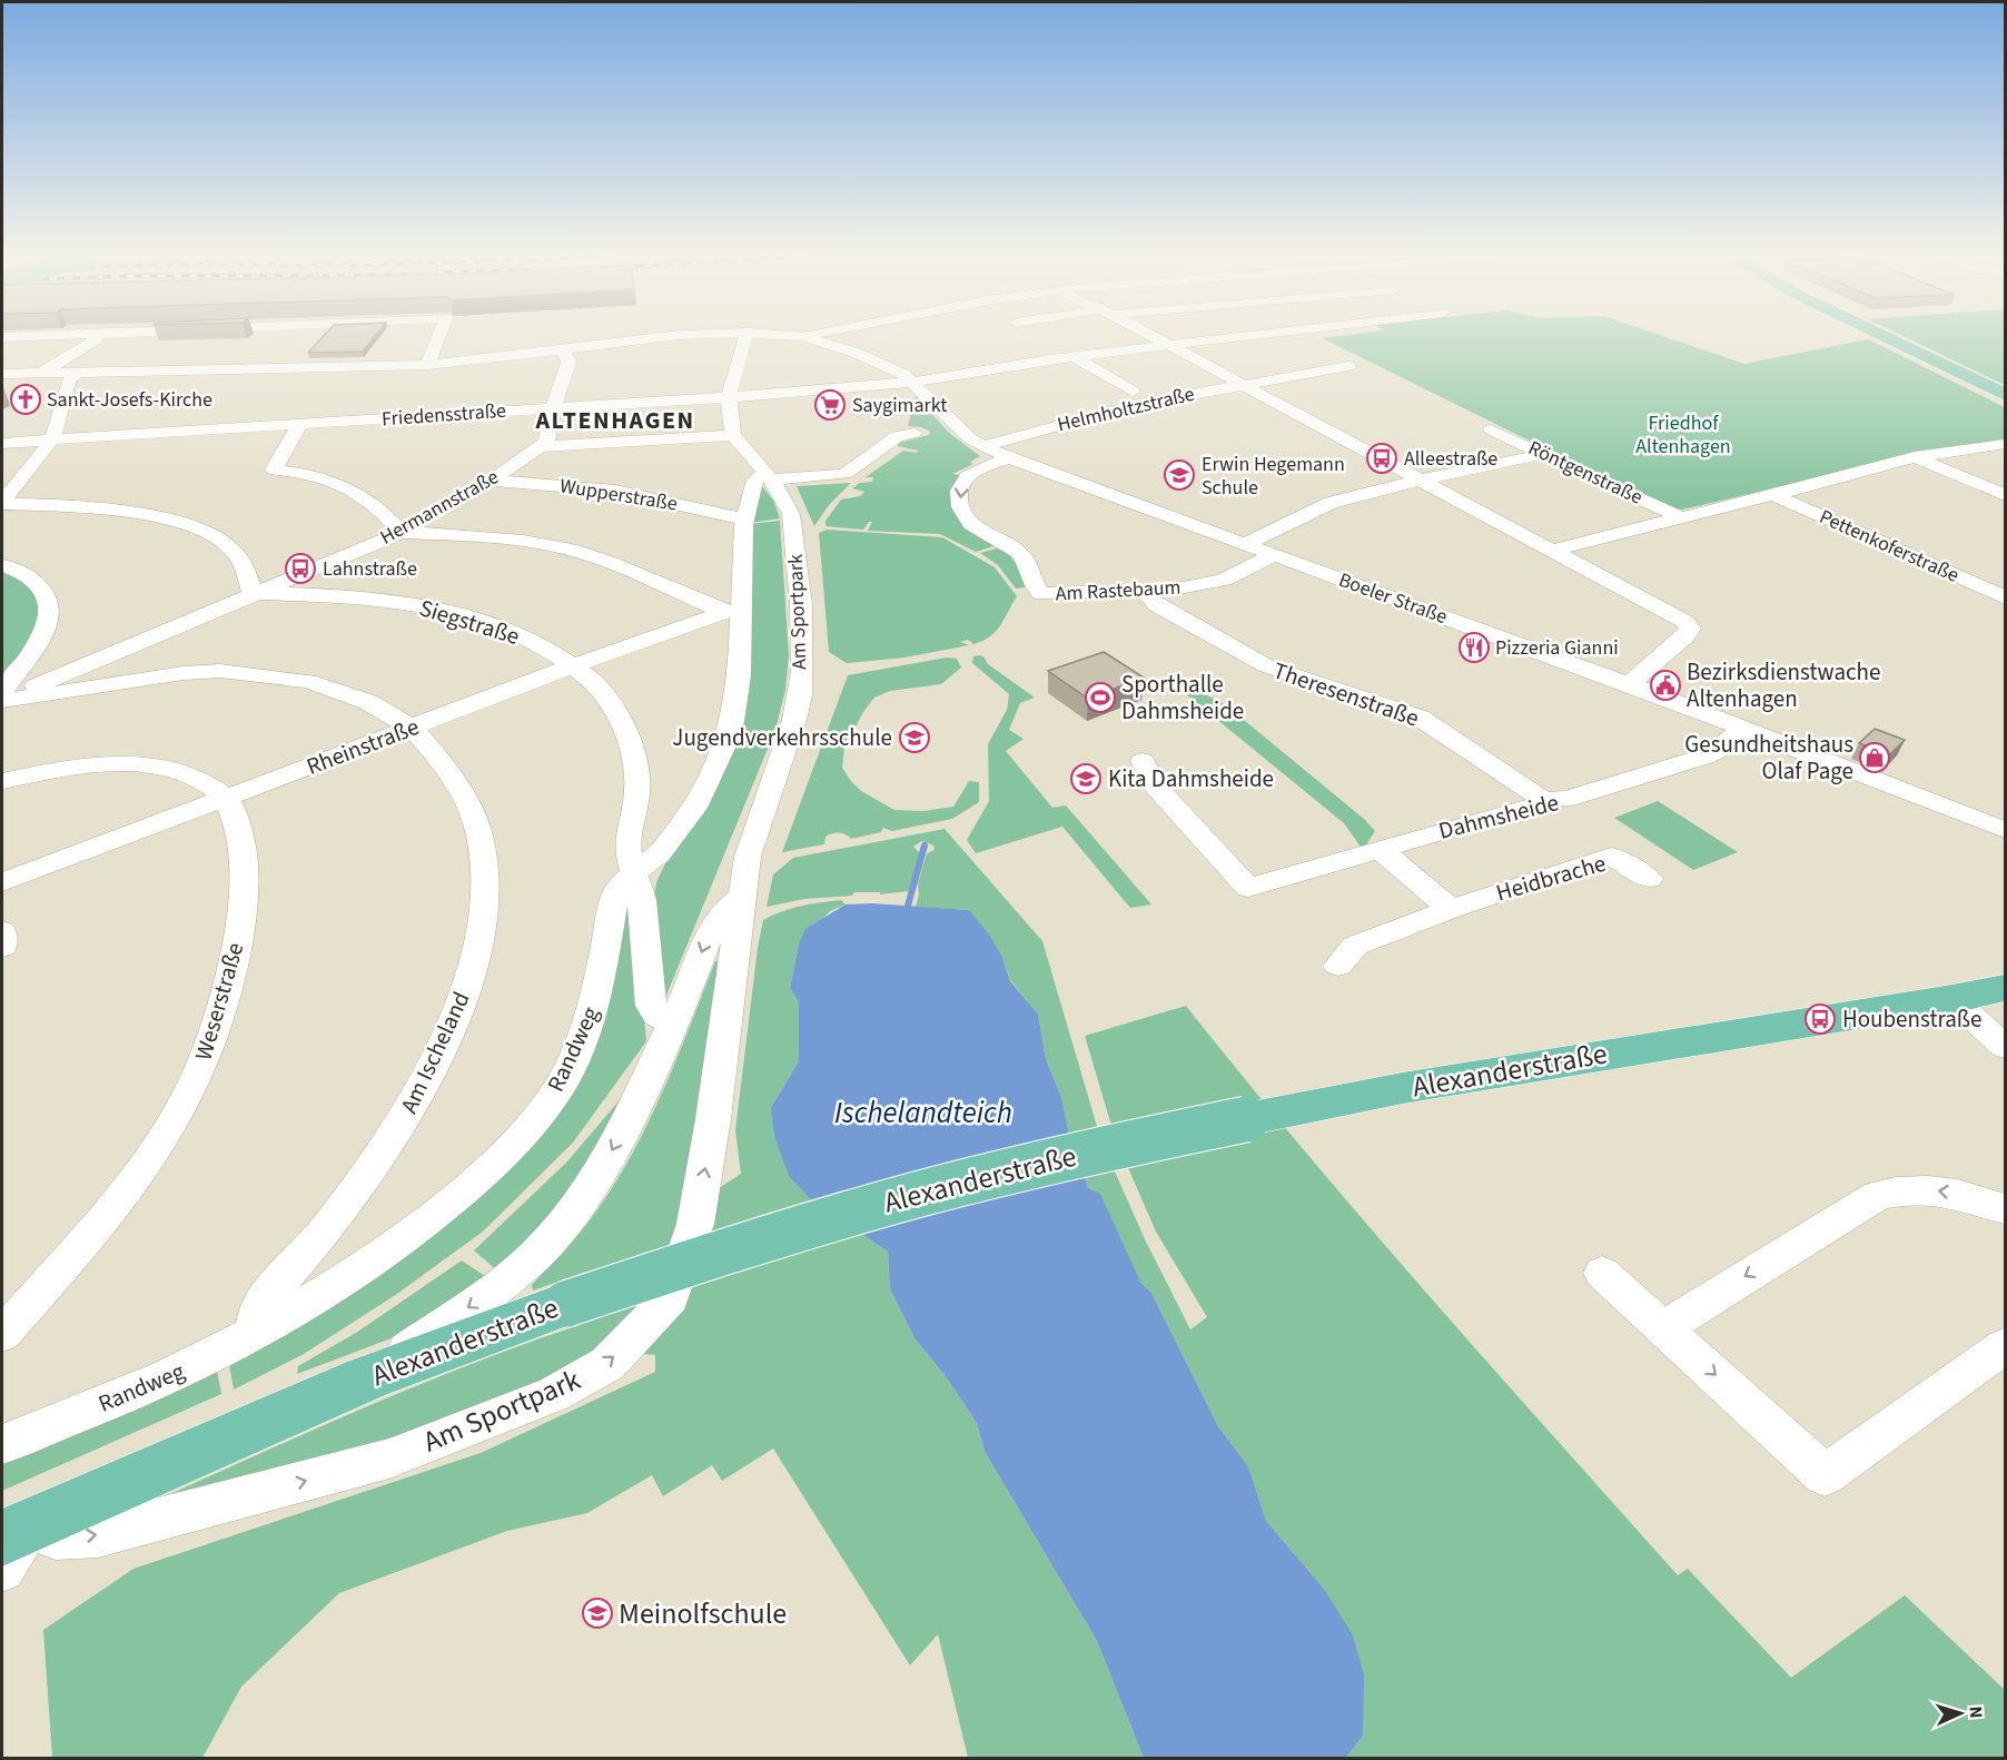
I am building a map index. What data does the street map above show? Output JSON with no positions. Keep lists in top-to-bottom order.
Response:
{
  "streets": {
    "main road": ["Alexanderstraße"],
    "street": [
      "Helmholtzstraße",
      "Friedensstraße",
      "Röntgenstraße",
      "Wupperstraße",
      "Hermannstraße",
      "Pettenkoferstraße",
      "Am Rastebaum",
      "Boeler Straße",
      "Am Sportpark",
      "Siegstraße",
      "Theresenstraße",
      "Rheinstraße",
      "Dahmsheide",
      "Heidbrache",
      "Weserstraße",
      "Randweg",
      "Am Ischeland"
    ]
  },
  "crossings": [
    ["Helmholtzstraße", "Boeler Straße"],
    ["Friedensstraße", "Boeler Straße"],
    ["Röntgenstraße", "Pettenkoferstraße"],
    ["Wupperstraße", "Hermannstraße"],
    ["Wupperstraße", "Randweg"],
    ["Hermannstraße", "Siegstraße"],
    ["Hermannstraße", "Am Ischeland"],
    ["Am Rastebaum", "Boeler Straße"],
    ["Am Rastebaum", "Theresenstraße"],
    ["Boeler Straße", "Dahmsheide"],
    ["Am Sportpark", "Randweg"],
    ["Am Sportpark", "Alexanderstraße"],
    ["Siegstraße", "Rheinstraße"],
    ["Siegstraße", "Randweg"],
    ["Theresenstraße", "Dahmsheide"],
    ["Rheinstraße", "Weserstraße"],
    ["Rheinstraße", "Randweg"],
    ["Rheinstraße", "Am Ischeland"],
    ["Randweg", "Am Ischeland"]
  ],
  "districts": ["ALTENHAGEN"],
  "water": ["Ischelandteich"],
  "parks": ["Friedhof Altenhagen"],
  "places": {
    "church": ["Sankt-Josefs-Kirche"],
    "supermarket": ["Saygimarkt"],
    "bus stop": ["Alleestraße", "Lahnstraße", "Houbenstraße"],
    "school or university": [
      "Erwin Hegemann Schule",
      "Jugendverkehrsschule",
      "Kita Dahmsheide",
      "Meinolfschule"
    ],
    "restaurant": ["Pizzeria Gianni"],
    "public building": ["Bezirksdienstwache Altenhagen"],
    "sports": ["Sporthalle Dahmsheide"],
    "shop": ["Gesundheitshaus Olaf Page"]
  },
  "north": "right"
}
